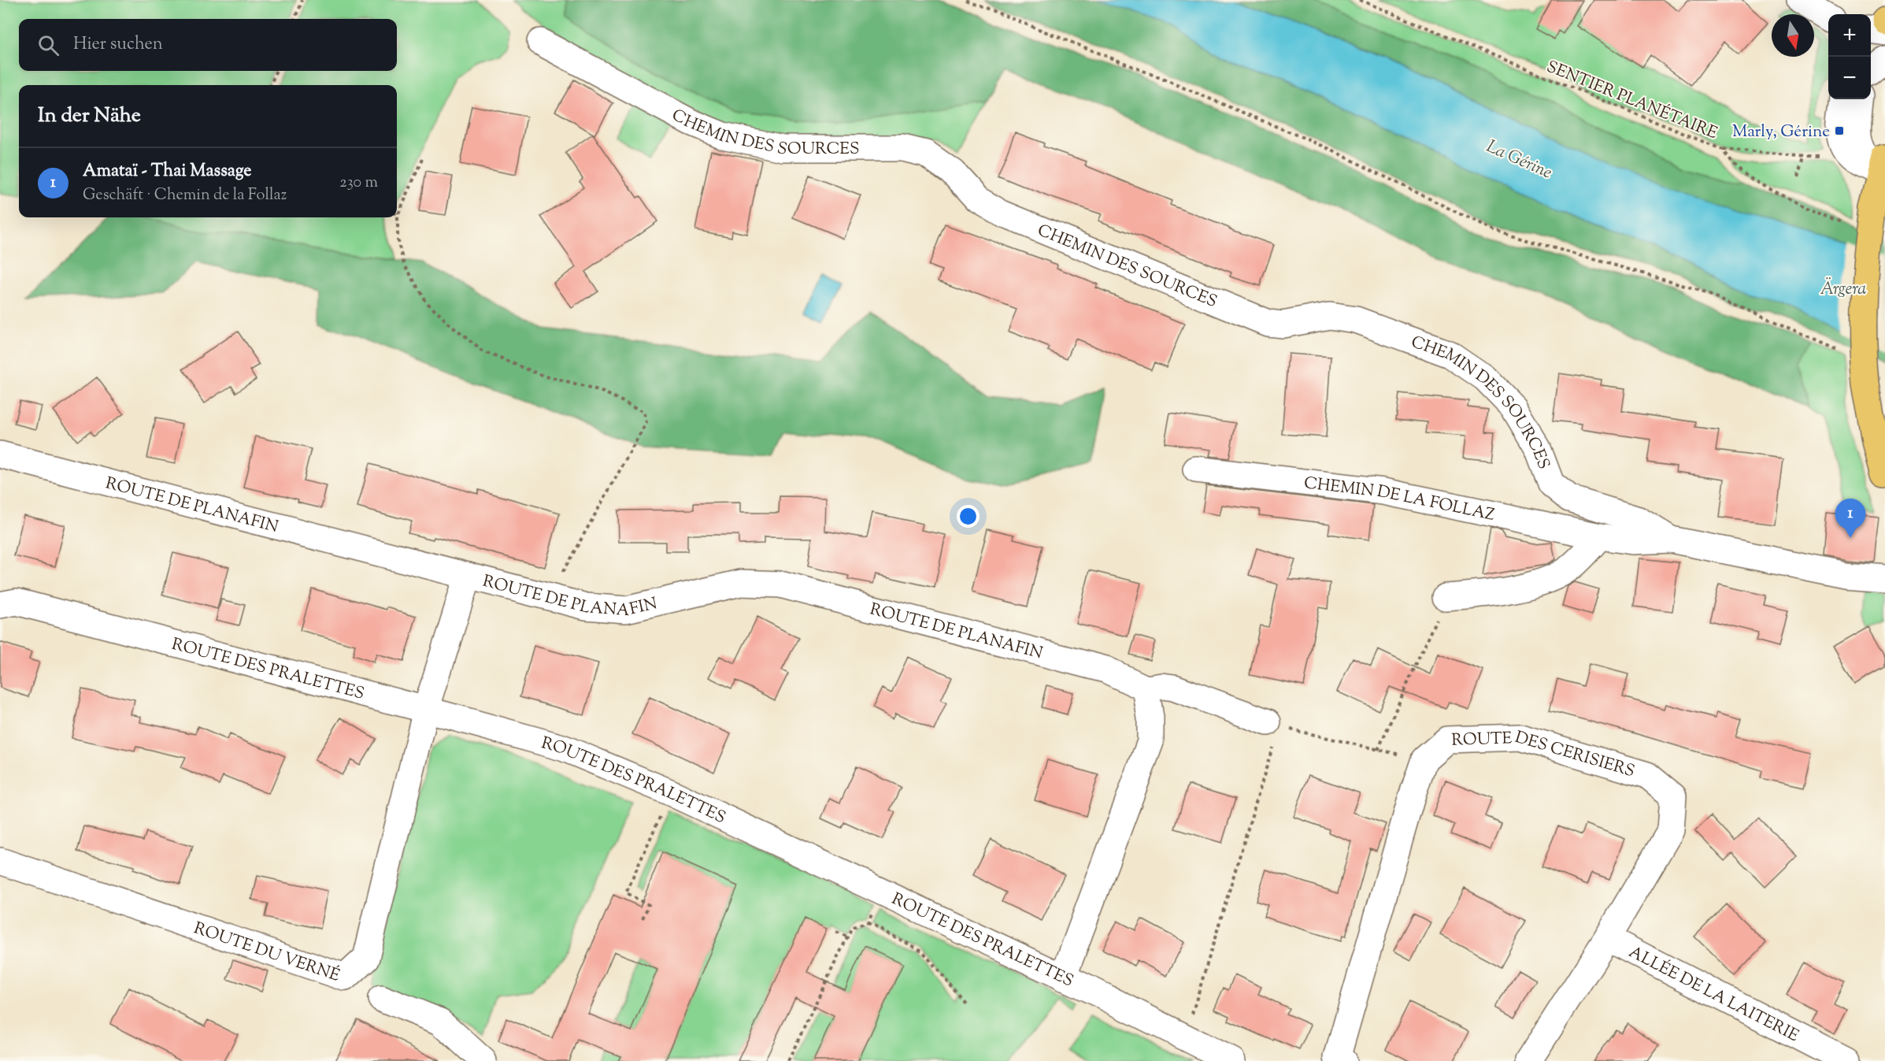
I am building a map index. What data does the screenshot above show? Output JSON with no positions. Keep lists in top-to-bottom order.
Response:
{
  "streets": {
    "street": [
      "CHEMIN DES SOURCES",
      "CHEMIN DE LA FOLLAZ",
      "ROUTE DE PLANAFIN",
      "ROUTE DES PRALETTES",
      "ROUTE DES CERISIERS",
      "ROUTE DU VERNÉ",
      "ALLÉE DE LA LAITERIE"
    ],
    "path": ["SENTIER PLANÉTAIRE"]
  },
  "crossings": [
    ["CHEMIN DES SOURCES", "CHEMIN DE LA FOLLAZ"],
    ["ROUTE DE PLANAFIN", "ROUTE DES PRALETTES"],
    ["ROUTE DE PLANAFIN", "ROUTE DU VERNÉ"],
    ["ROUTE DES PRALETTES", "ROUTE DU VERNÉ"],
    ["ROUTE DES CERISIERS", "ALLÉE DE LA LAITERIE"]
  ],
  "water": ["La Gérine", "Ärgera"],
  "places": {
    "transit": ["Marly, Gérine"]
  },
  "north": "bottom",
  "page": {
    "map_buttons": ["+", "−"],
    "search": "Hier suchen",
    "heading": "In der Nähe",
    "list": [
      {
        "mark": "1",
        "name": "Amataï - Thai Massage",
        "note": "Geschäft · Chemin de la Follaz",
        "value": "230 m"
      }
    ],
    "pins": "1"
  }
}
